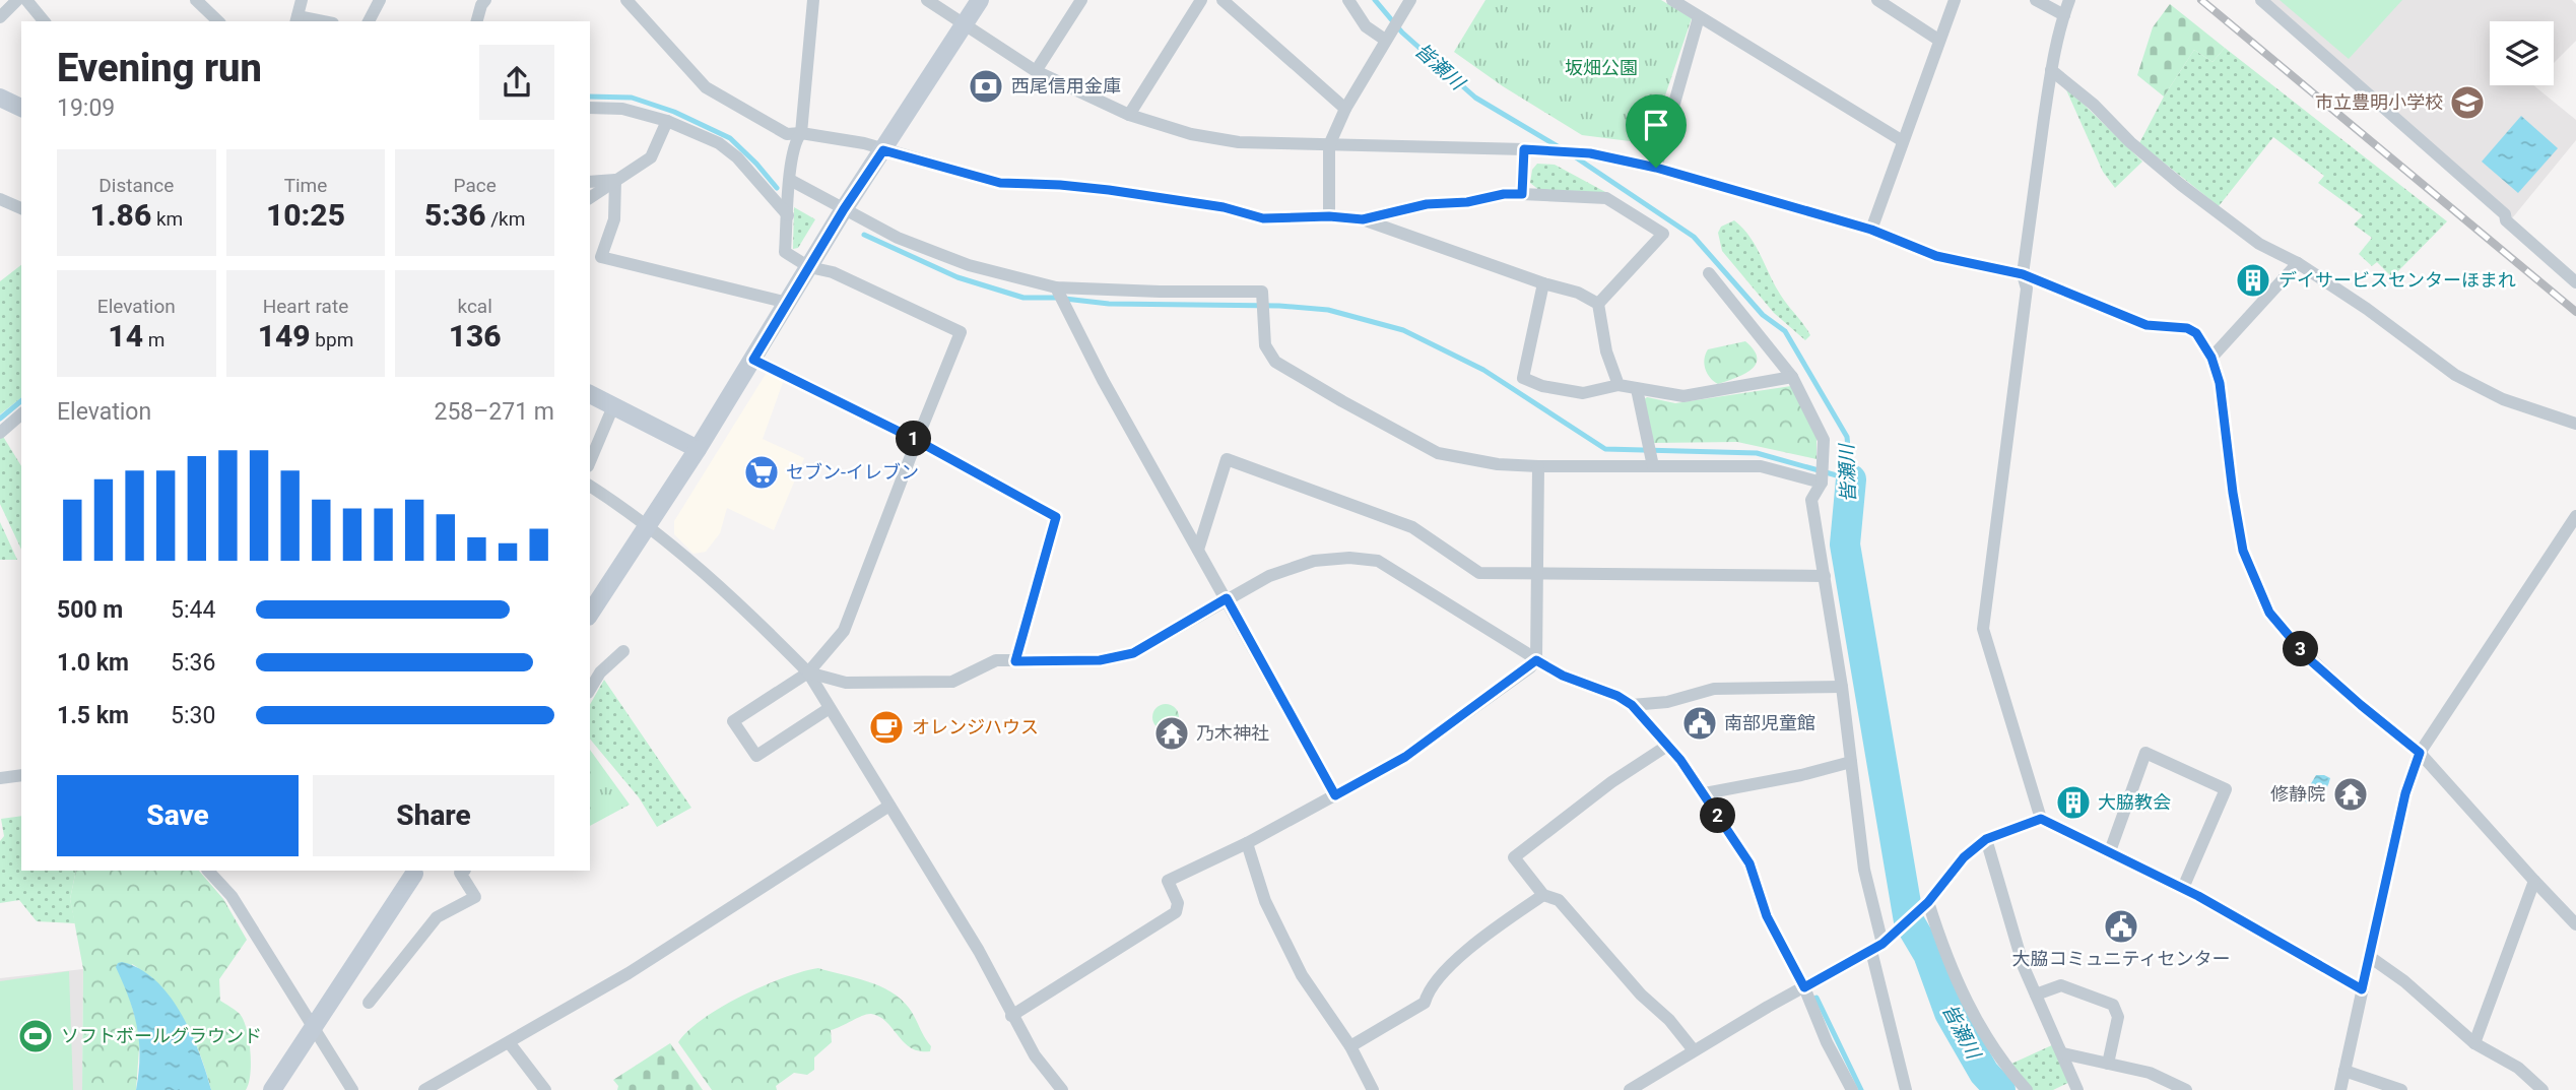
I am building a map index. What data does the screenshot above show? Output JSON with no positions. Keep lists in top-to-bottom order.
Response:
{
  "water": ["皆瀬川"],
  "parks": ["坂畑公園"],
  "places": {
    "bank": ["西尾信用金庫"],
    "school or university": ["市立豊明小学校"],
    "building": ["デイサービスセンターほまれ", "大脇教会"],
    "supermarket": ["セブン-イレブン"],
    "public building": ["南部児童館", "大脇コミュニティセンター"],
    "cafe": ["オレンジハウス"],
    "temple": ["乃木神社", "修静院"],
    "sports": ["ソフトボールグラウンド"]
  },
  "page": {
    "heading": ["Evening run", "19:09"],
    "stats": [
      ["Distance", "1.86 km"],
      ["Time", "10:25"],
      ["Pace", "5:36 /km"],
      ["Elevation", "14 m"],
      ["Heart rate", "149 bpm"],
      ["kcal", "136"]
    ],
    "chart": ["Elevation", "258–271 m"],
    "pins": ["1", "3", "2"],
    "list": [
      {
        "name": "500 m",
        "note": "5:44"
      },
      {
        "name": "1.0 km",
        "note": "5:36"
      },
      {
        "name": "1.5 km",
        "note": "5:30"
      }
    ],
    "buttons": ["Save", "Share"]
  }
}
